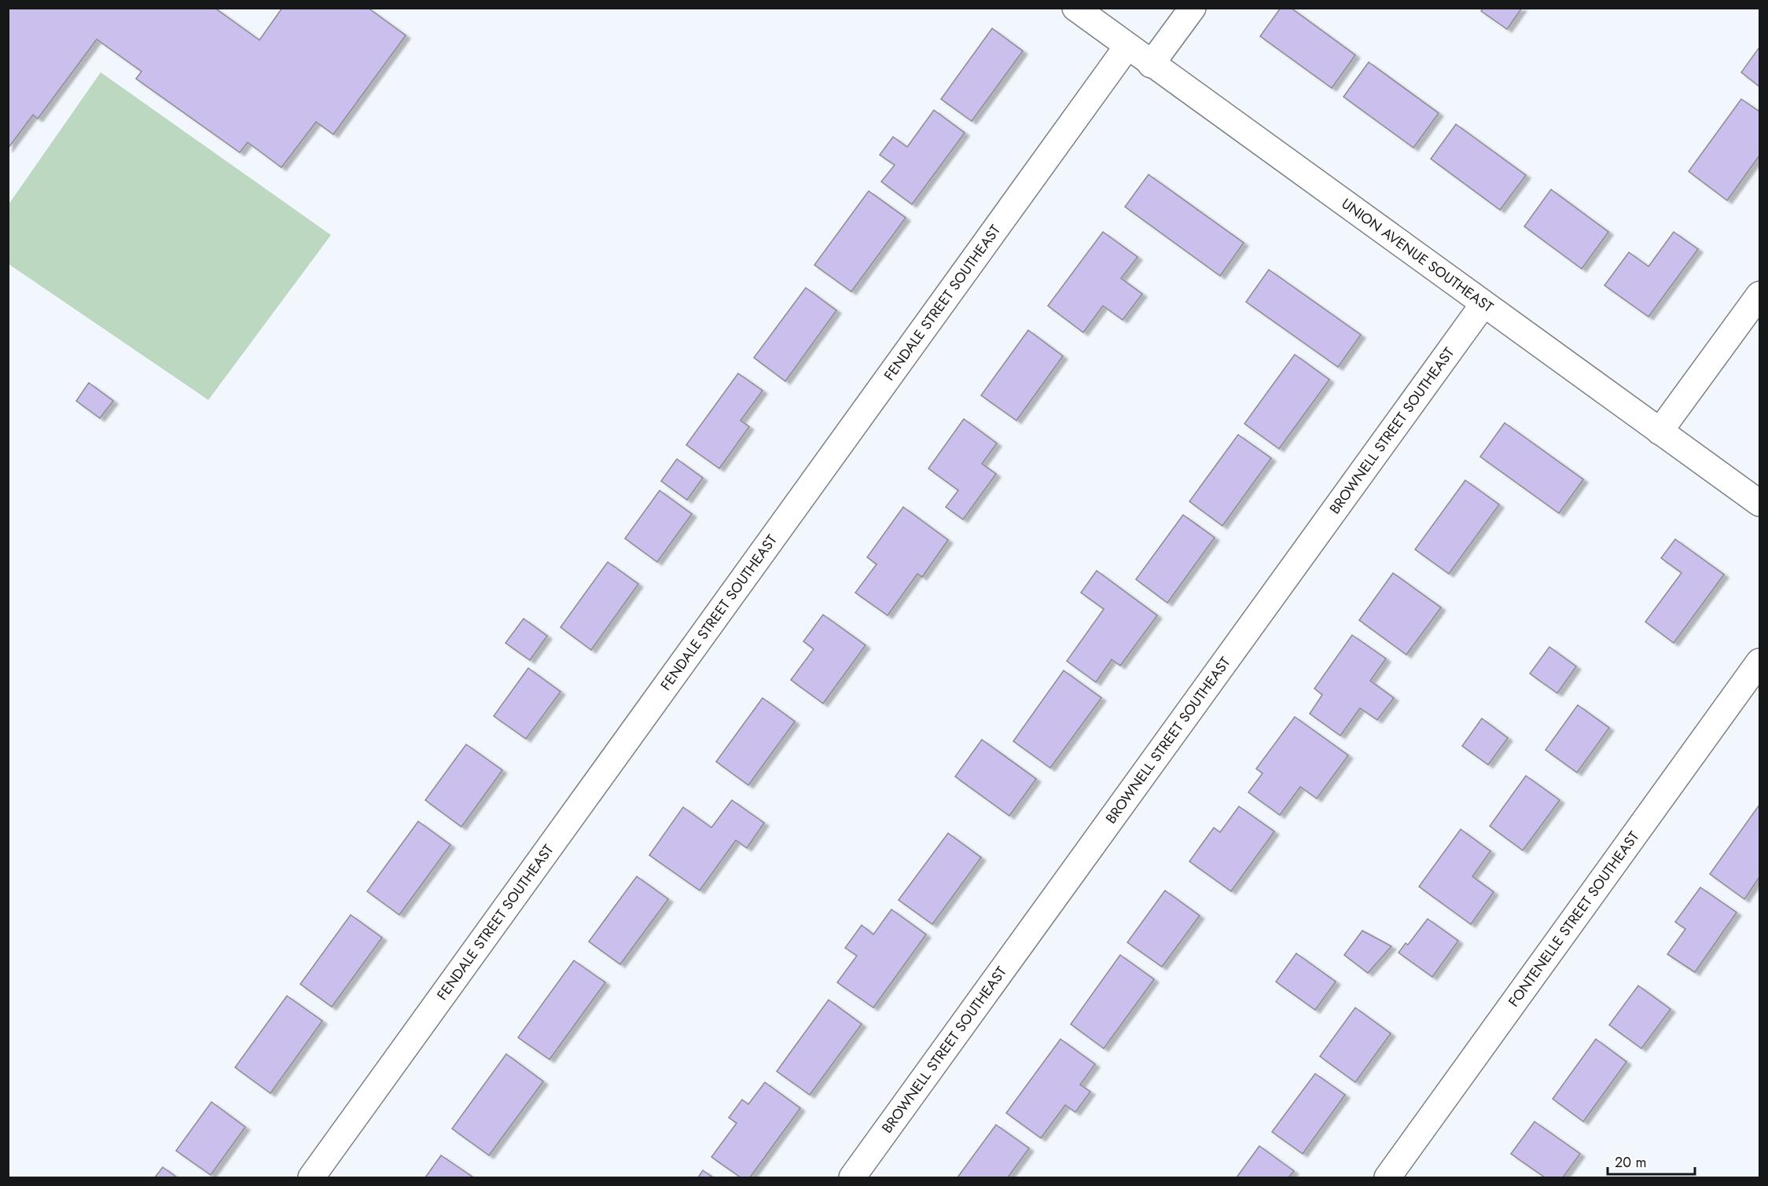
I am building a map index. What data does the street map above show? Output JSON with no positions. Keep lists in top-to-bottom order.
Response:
{
  "streets": {
    "street": [
      "UNION AVENUE SOUTHEAST",
      "FENDALE STREET SOUTHEAST",
      "BROWNELL STREET SOUTHEAST",
      "FONTENELLE STREET SOUTHEAST"
    ]
  },
  "crossings": [
    ["UNION AVENUE SOUTHEAST", "FENDALE STREET SOUTHEAST"],
    ["UNION AVENUE SOUTHEAST", "BROWNELL STREET SOUTHEAST"]
  ],
  "scale_bar": "20 m"
}
